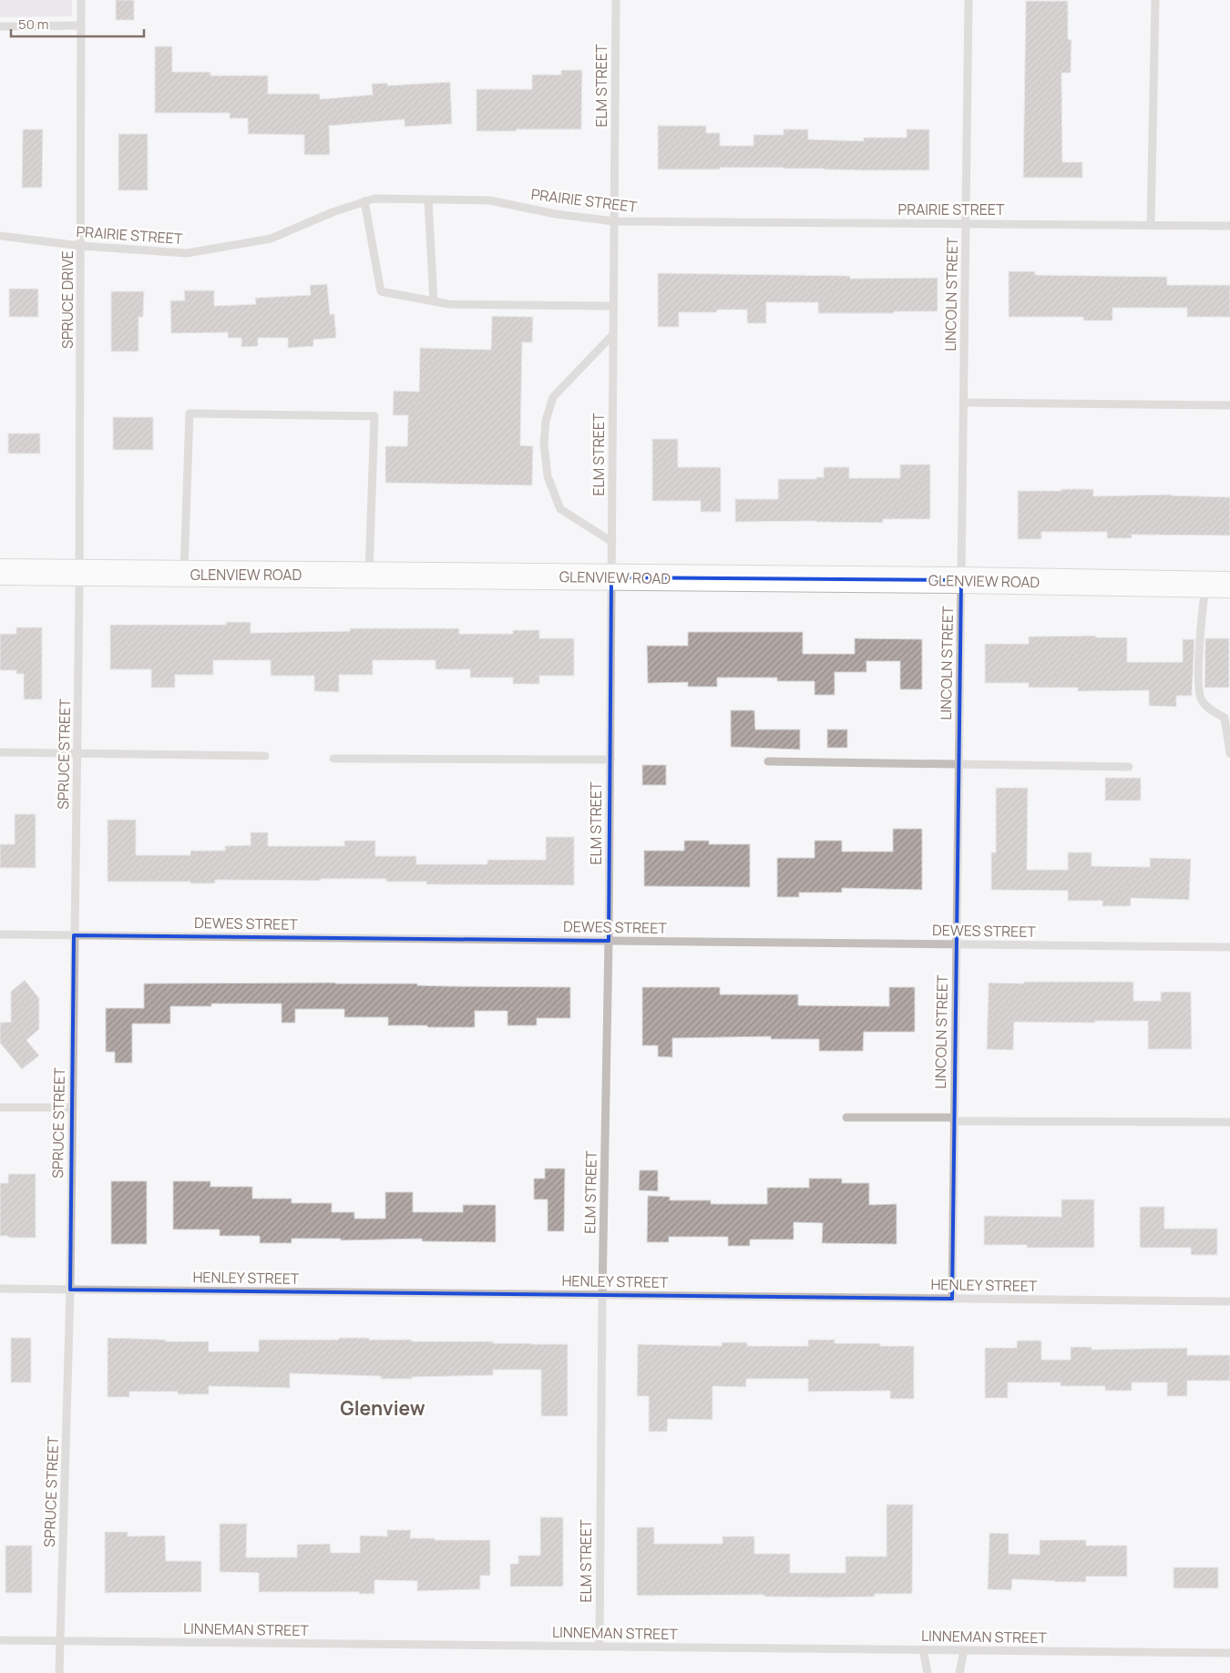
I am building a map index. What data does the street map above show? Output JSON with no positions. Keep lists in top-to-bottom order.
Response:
{
  "streets": {
    "main road": ["GLENVIEW ROAD"],
    "street": [
      "ELM STREET",
      "PRAIRIE STREET",
      "LINCOLN STREET",
      "SPRUCE DRIVE",
      "SPRUCE STREET",
      "DEWES STREET",
      "HENLEY STREET",
      "LINNEMAN STREET"
    ]
  },
  "crossings": [
    ["ELM STREET", "PRAIRIE STREET"],
    ["ELM STREET", "GLENVIEW ROAD"],
    ["ELM STREET", "DEWES STREET"],
    ["ELM STREET", "HENLEY STREET"],
    ["ELM STREET", "LINNEMAN STREET"],
    ["PRAIRIE STREET", "LINCOLN STREET"],
    ["PRAIRIE STREET", "SPRUCE DRIVE"],
    ["LINCOLN STREET", "GLENVIEW ROAD"],
    ["LINCOLN STREET", "DEWES STREET"],
    ["LINCOLN STREET", "HENLEY STREET"],
    ["SPRUCE DRIVE", "GLENVIEW ROAD"],
    ["SPRUCE DRIVE", "SPRUCE STREET"],
    ["GLENVIEW ROAD", "SPRUCE STREET"],
    ["SPRUCE STREET", "DEWES STREET"],
    ["SPRUCE STREET", "HENLEY STREET"],
    ["SPRUCE STREET", "LINNEMAN STREET"]
  ],
  "districts": ["Glenview"],
  "scale_bar": "50 m"
}
